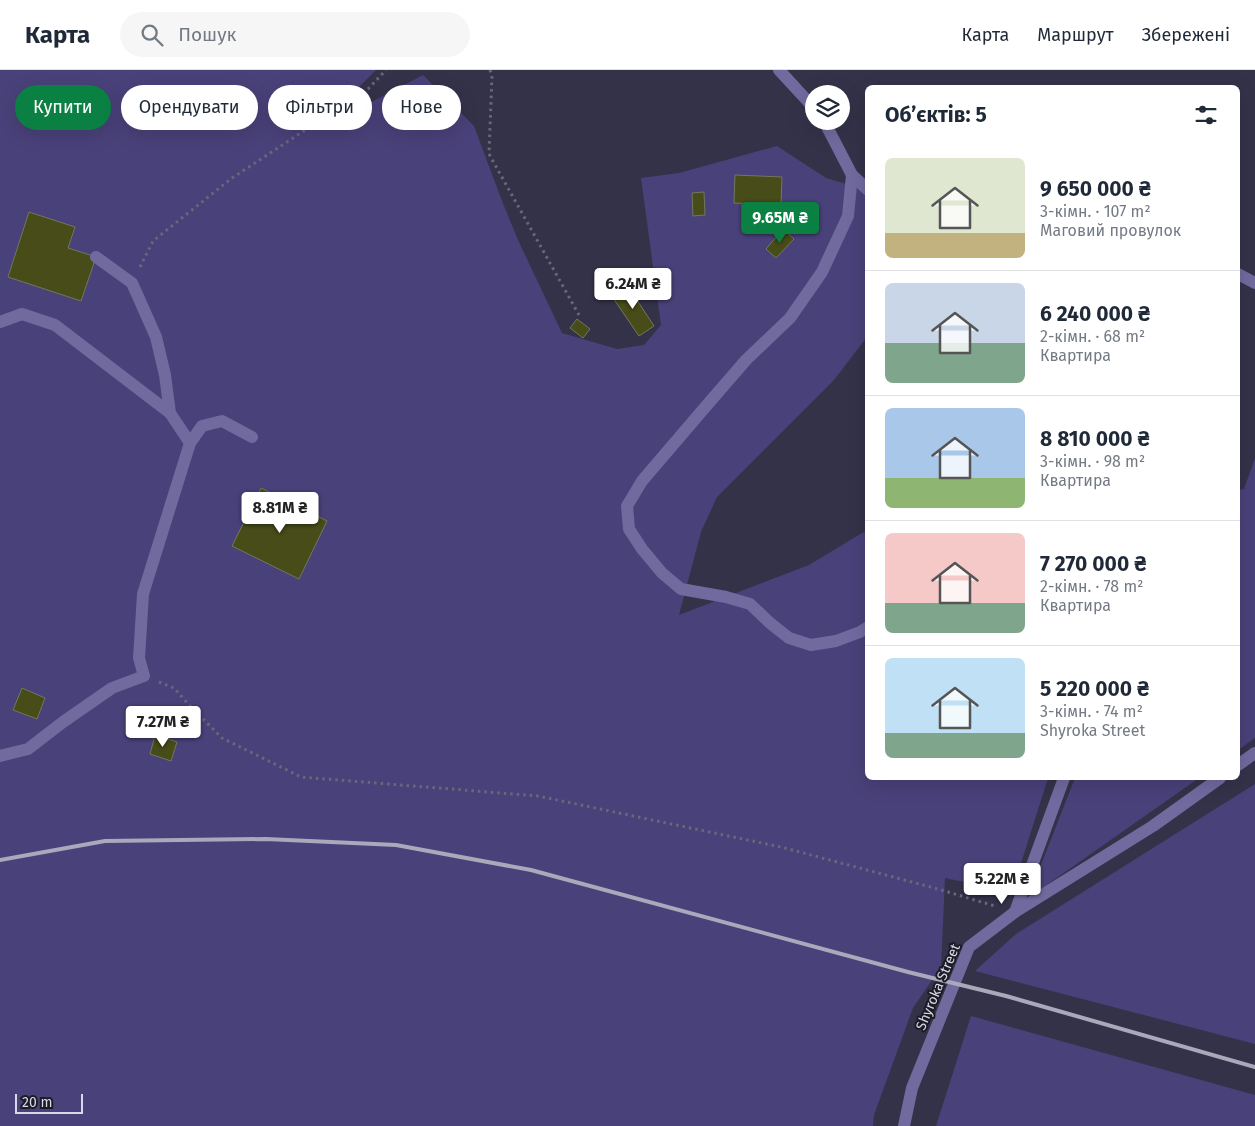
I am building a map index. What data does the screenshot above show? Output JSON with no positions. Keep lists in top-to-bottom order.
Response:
{
  "streets": {
    "street": ["Shyroka Street"]
  },
  "scale_bar": "20 m",
  "page": {
    "header": "Карта",
    "search": "Пошук",
    "nav": ["Карта", "Маршрут", "Збережені"],
    "chip": [
      "Купити",
      "Орендувати",
      "Фільтри",
      "Нове"
    ],
    "heading": "Об’єктів: 5",
    "list": [
      {
        "name": "9 650 000 ₴",
        "note": "3-кімн. · 107 m² · Маговий провулок"
      },
      {
        "name": "6 240 000 ₴",
        "note": "2-кімн. · 68 m² · Квартира"
      },
      {
        "name": "8 810 000 ₴",
        "note": "3-кімн. · 98 m² · Квартира"
      },
      {
        "name": "7 270 000 ₴",
        "note": "2-кімн. · 78 m² · Квартира"
      },
      {
        "name": "5 220 000 ₴",
        "note": "3-кімн. · 74 m² · Shyroka Street"
      }
    ],
    "price": [
      "9.65M ₴",
      "6.24M ₴",
      "8.81M ₴",
      "7.27M ₴",
      "5.22M ₴"
    ],
    "scale": "20 m"
  }
}
